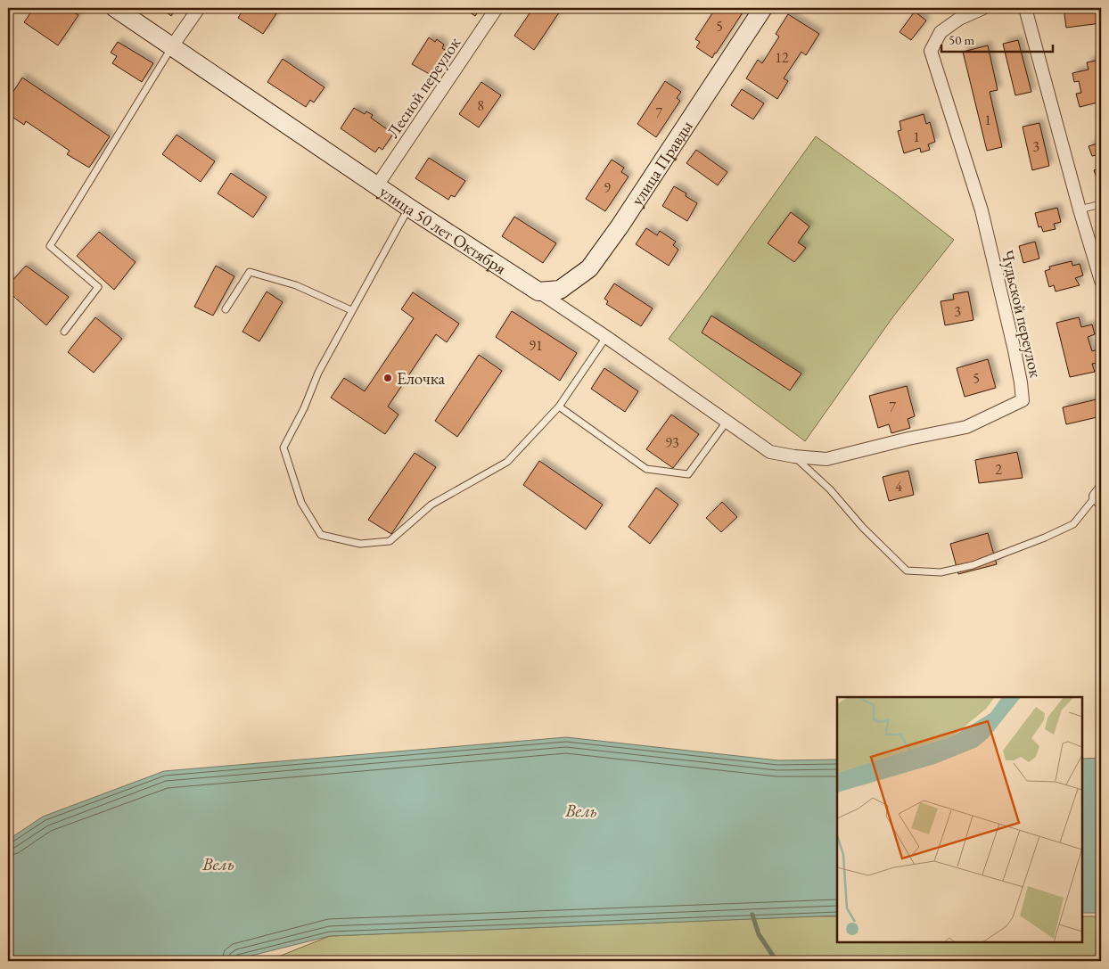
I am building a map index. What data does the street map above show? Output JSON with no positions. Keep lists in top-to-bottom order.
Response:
{
  "streets": {
    "street": [
      "Лесной переулок",
      "улица Правды",
      "улица 50 лет Октября",
      "Чудьской переулок"
    ]
  },
  "crossings": [
    ["Лесной переулок", "улица 50 лет Октября"],
    ["улица Правды", "улица 50 лет Октября"],
    ["улица 50 лет Октября", "Чудьской переулок"]
  ],
  "water": ["Вель"],
  "places": ["Елочка"],
  "house_numbers": [
    "5",
    "12",
    "8",
    "7",
    "1",
    "1",
    "3",
    "9",
    "3",
    "91",
    "5",
    "7",
    "93",
    "2",
    "4"
  ],
  "scale_bar": "50 m"
}
